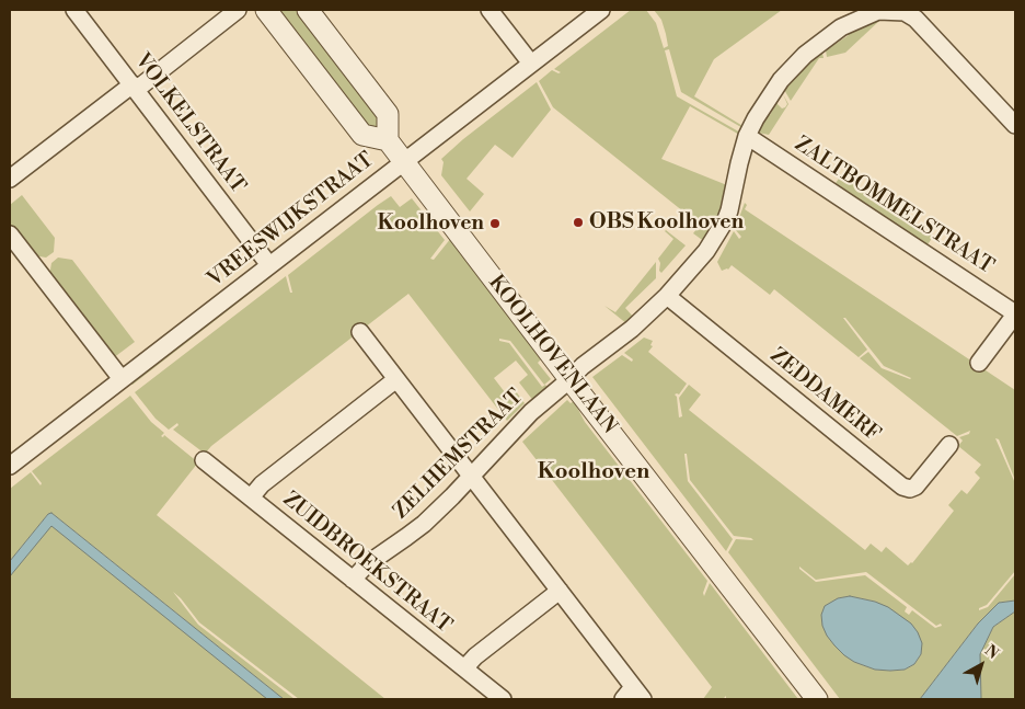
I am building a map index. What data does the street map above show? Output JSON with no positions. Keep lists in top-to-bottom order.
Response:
{
  "streets": {
    "street": [
      "VOLKELSTRAAT",
      "ZALTBOMMELSTRAAT",
      "VREESWIJKSTRAAT",
      "KOOLHOVENLAAN",
      "ZEDDAMERF",
      "ZELHEMSTRAAT",
      "ZUIDBROEKSTRAAT"
    ]
  },
  "crossings": [
    ["VOLKELSTRAAT", "VREESWIJKSTRAAT"],
    ["VREESWIJKSTRAAT", "KOOLHOVENLAAN"],
    ["KOOLHOVENLAAN", "ZELHEMSTRAAT"],
    ["ZELHEMSTRAAT", "ZUIDBROEKSTRAAT"]
  ],
  "districts": ["Koolhoven"],
  "places": ["OBS Koolhoven", "Koolhoven"],
  "north": "top right"
}
